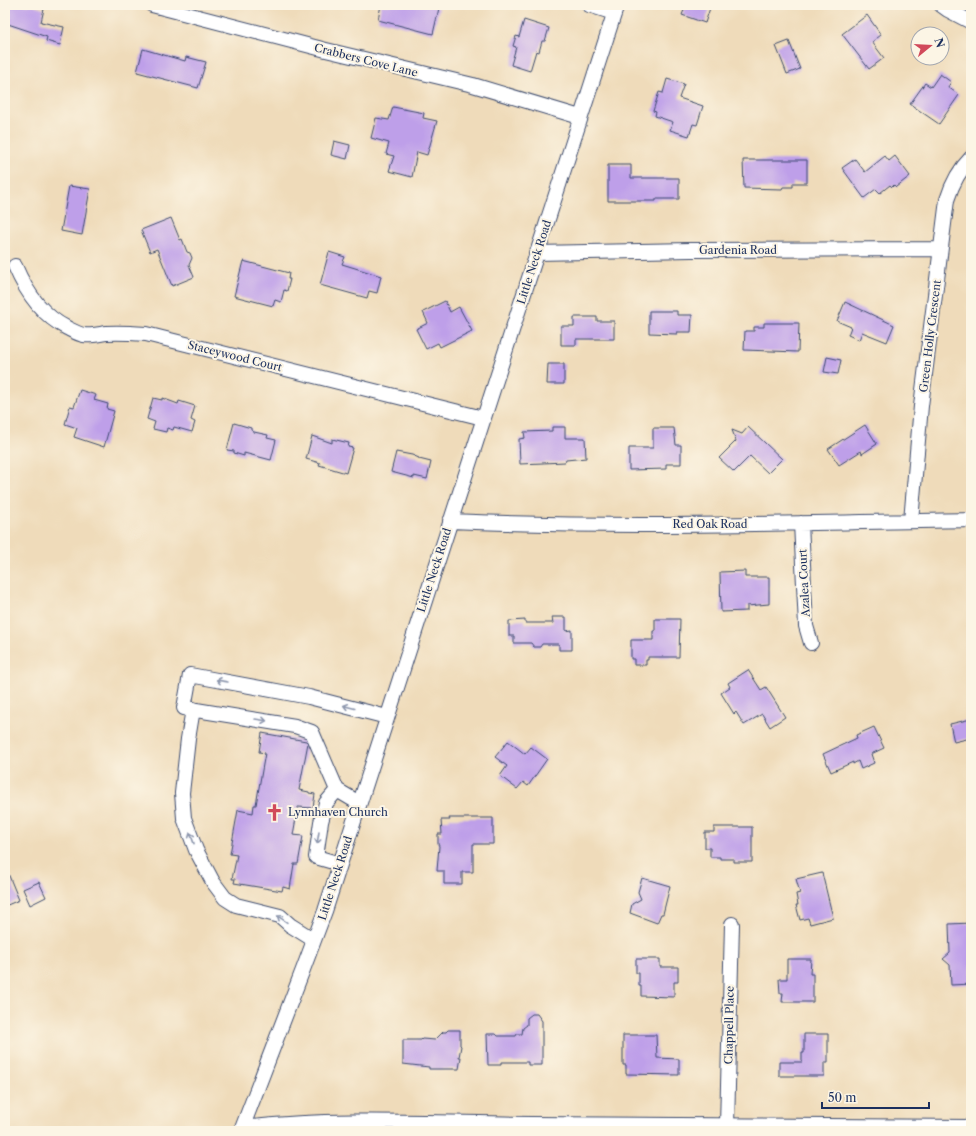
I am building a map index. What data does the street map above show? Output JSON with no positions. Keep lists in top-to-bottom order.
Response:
{
  "streets": {
    "street": [
      "Crabbers Cove Lane",
      "Gardenia Road",
      "Little Neck Road",
      "Green Holly Crescent",
      "Staceywood Court",
      "Red Oak Road",
      "Azalea Court",
      "Chappell Place"
    ]
  },
  "crossings": [
    ["Crabbers Cove Lane", "Little Neck Road"],
    ["Gardenia Road", "Little Neck Road"],
    ["Gardenia Road", "Green Holly Crescent"],
    ["Little Neck Road", "Staceywood Court"],
    ["Little Neck Road", "Red Oak Road"],
    ["Green Holly Crescent", "Red Oak Road"],
    ["Red Oak Road", "Azalea Court"]
  ],
  "places": {
    "church": ["Lynnhaven Church"]
  },
  "scale_bar": "50 m",
  "north": "right"
}
